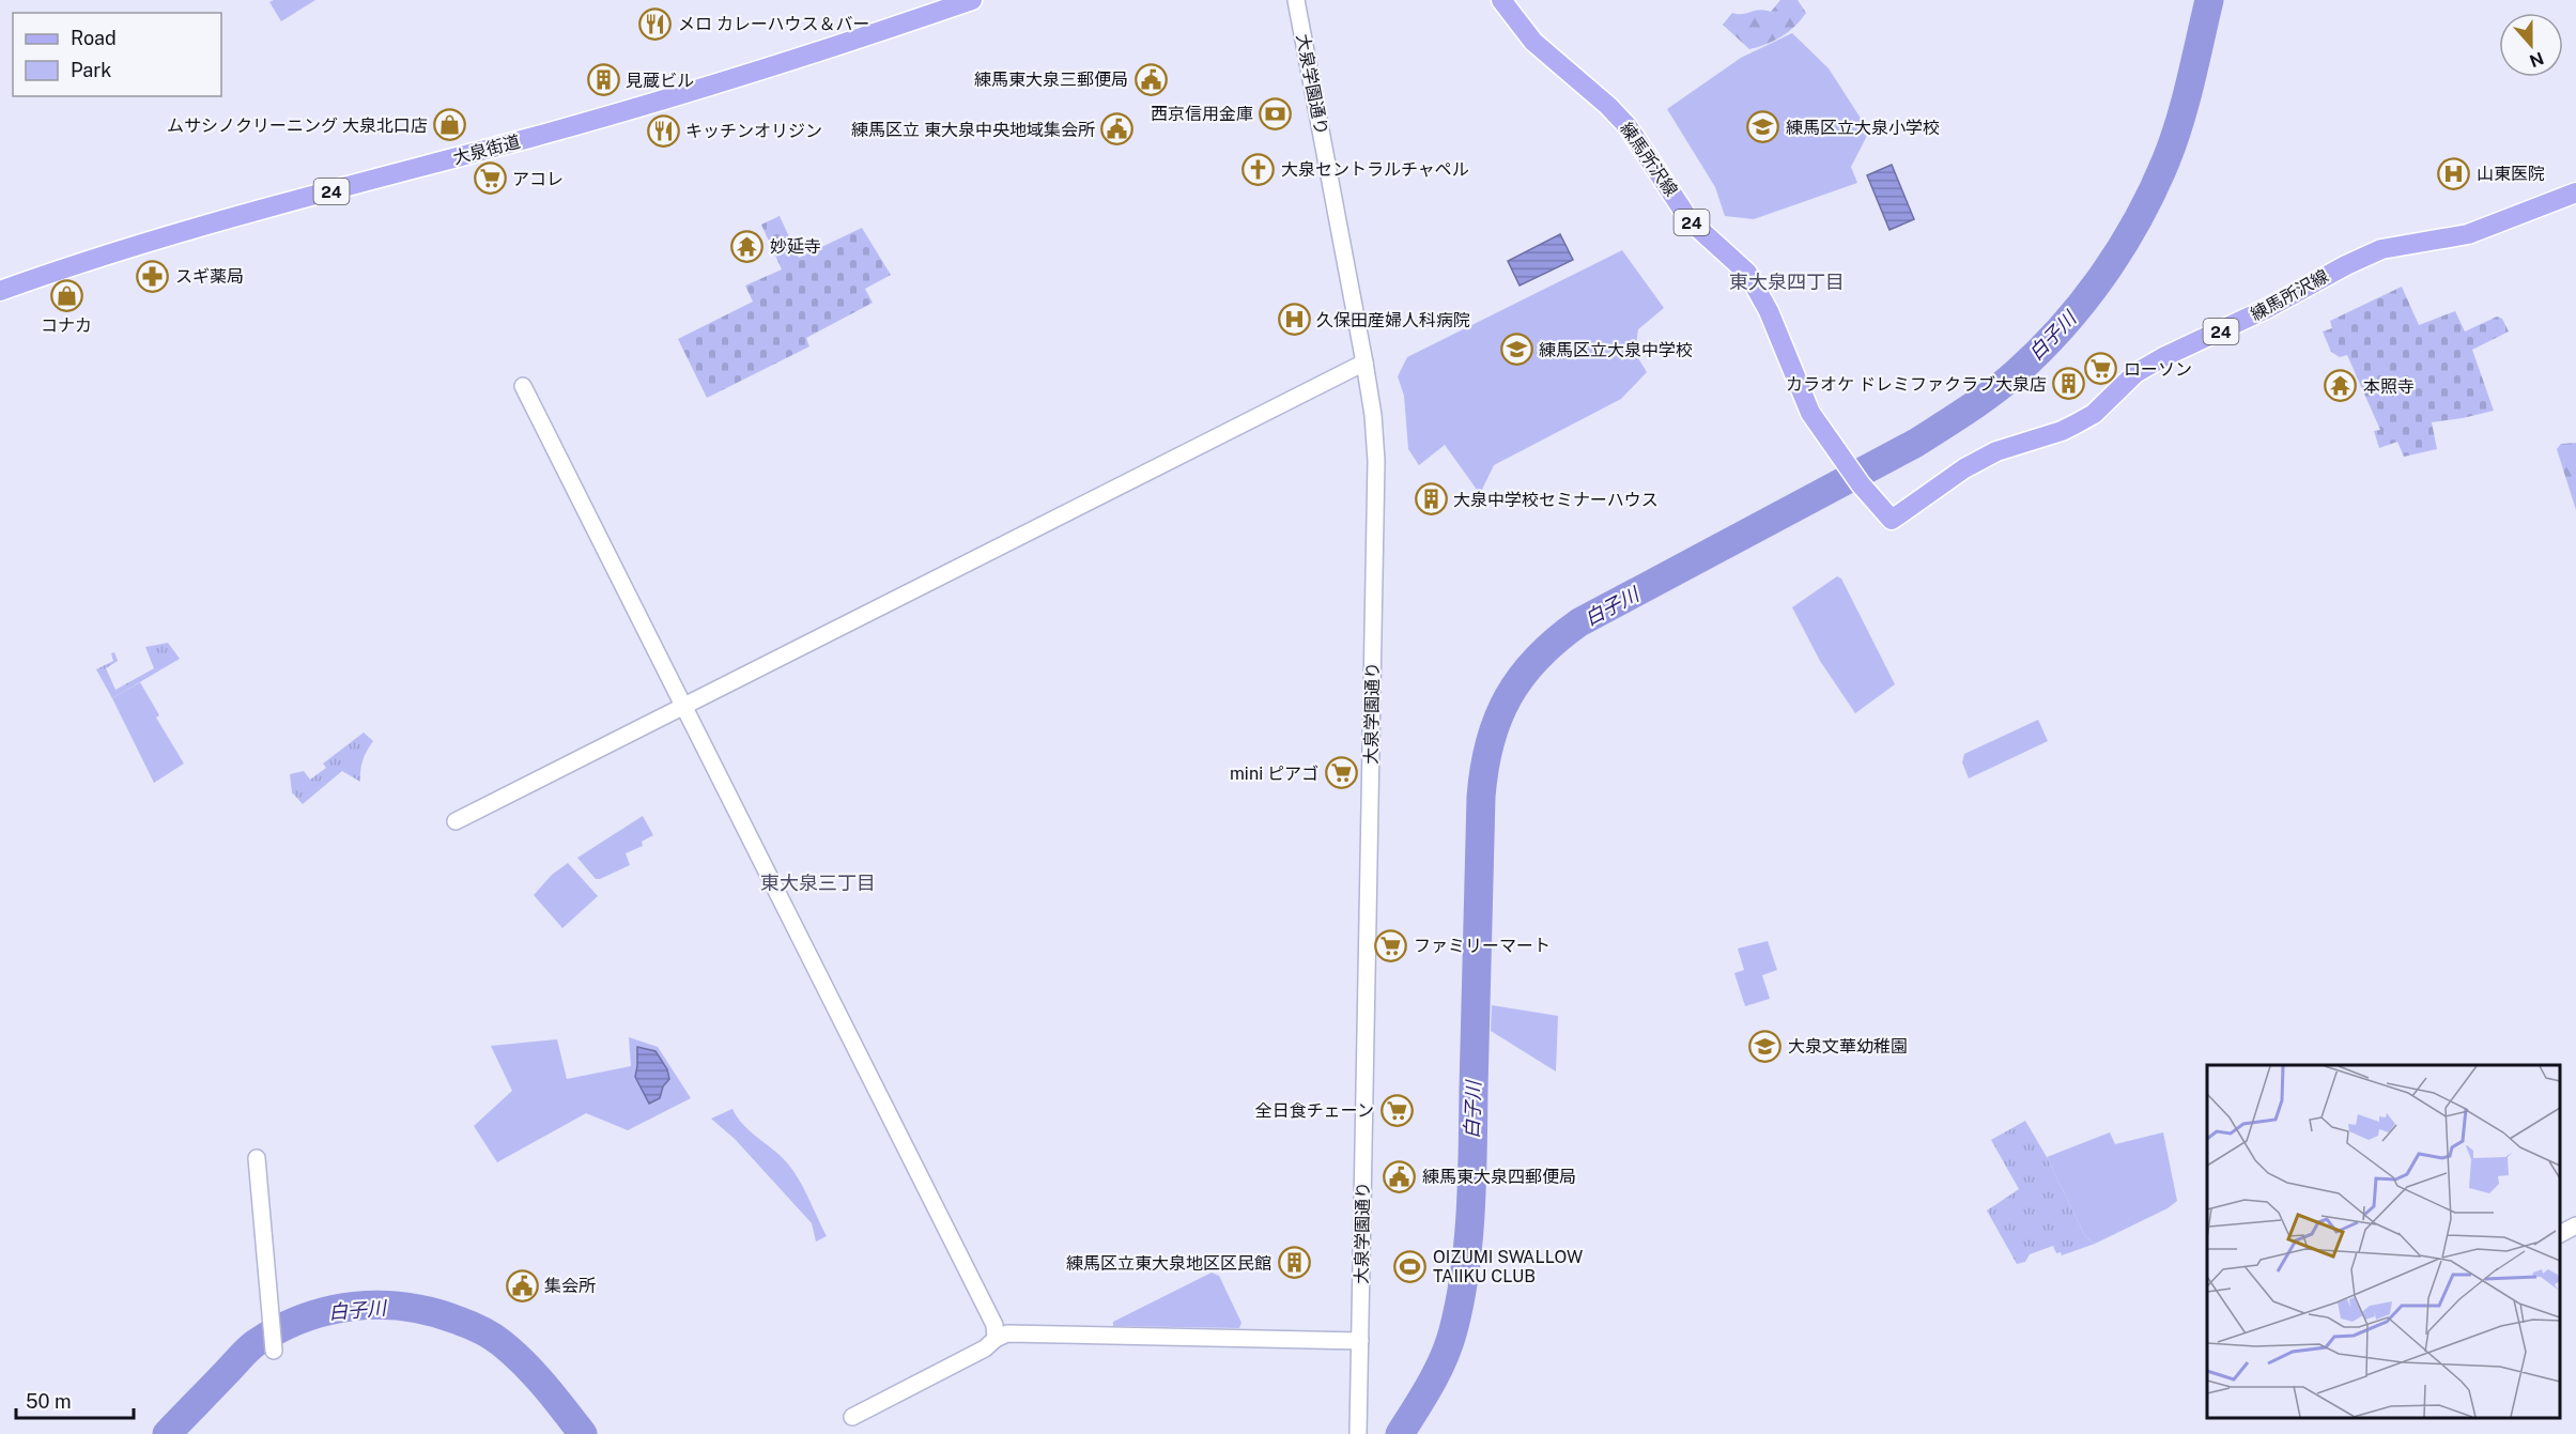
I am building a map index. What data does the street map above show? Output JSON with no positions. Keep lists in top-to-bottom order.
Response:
{
  "streets": {
    "main road": ["大泉街道", "練馬所沢線", "24"],
    "street": ["大泉学園通り"]
  },
  "districts": ["東大泉四丁目", "東大泉三丁目"],
  "water": ["白子川"],
  "places": {
    "restaurant": ["メロ カレーハウス＆バー", "キッチンオリジン"],
    "public building": [
      "練馬東大泉三郵便局",
      "練馬区立 東大泉中央地域集会所",
      "練馬東大泉四郵便局",
      "集会所"
    ],
    "building": [
      "見蔵ビル",
      "カラオケ ドレミファクラブ大泉店",
      "大泉中学校セミナーハウス",
      "練馬区立東大泉地区区民館"
    ],
    "bank": ["西京信用金庫"],
    "shop": ["ムサシノクリーニング 大泉北口店", "コナカ"],
    "school or university": ["練馬区立大泉小学校", "練馬区立大泉中学校", "大泉文華幼稚園"],
    "church": ["大泉セントラルチャペル"],
    "hospital": ["山東医院", "久保田産婦人科病院"],
    "supermarket": [
      "アコレ",
      "ローソン",
      "mini ピアゴ",
      "ファミリーマート",
      "全日食チェーン"
    ],
    "temple": ["妙延寺", "本照寺"],
    "pharmacy": ["スギ薬局"],
    "sports": ["OIZUMI SWALLOW TAIIKU CLUB"]
  },
  "legend": ["Road", "Park"],
  "scale_bar": "50 m",
  "north": "bottom"
}
